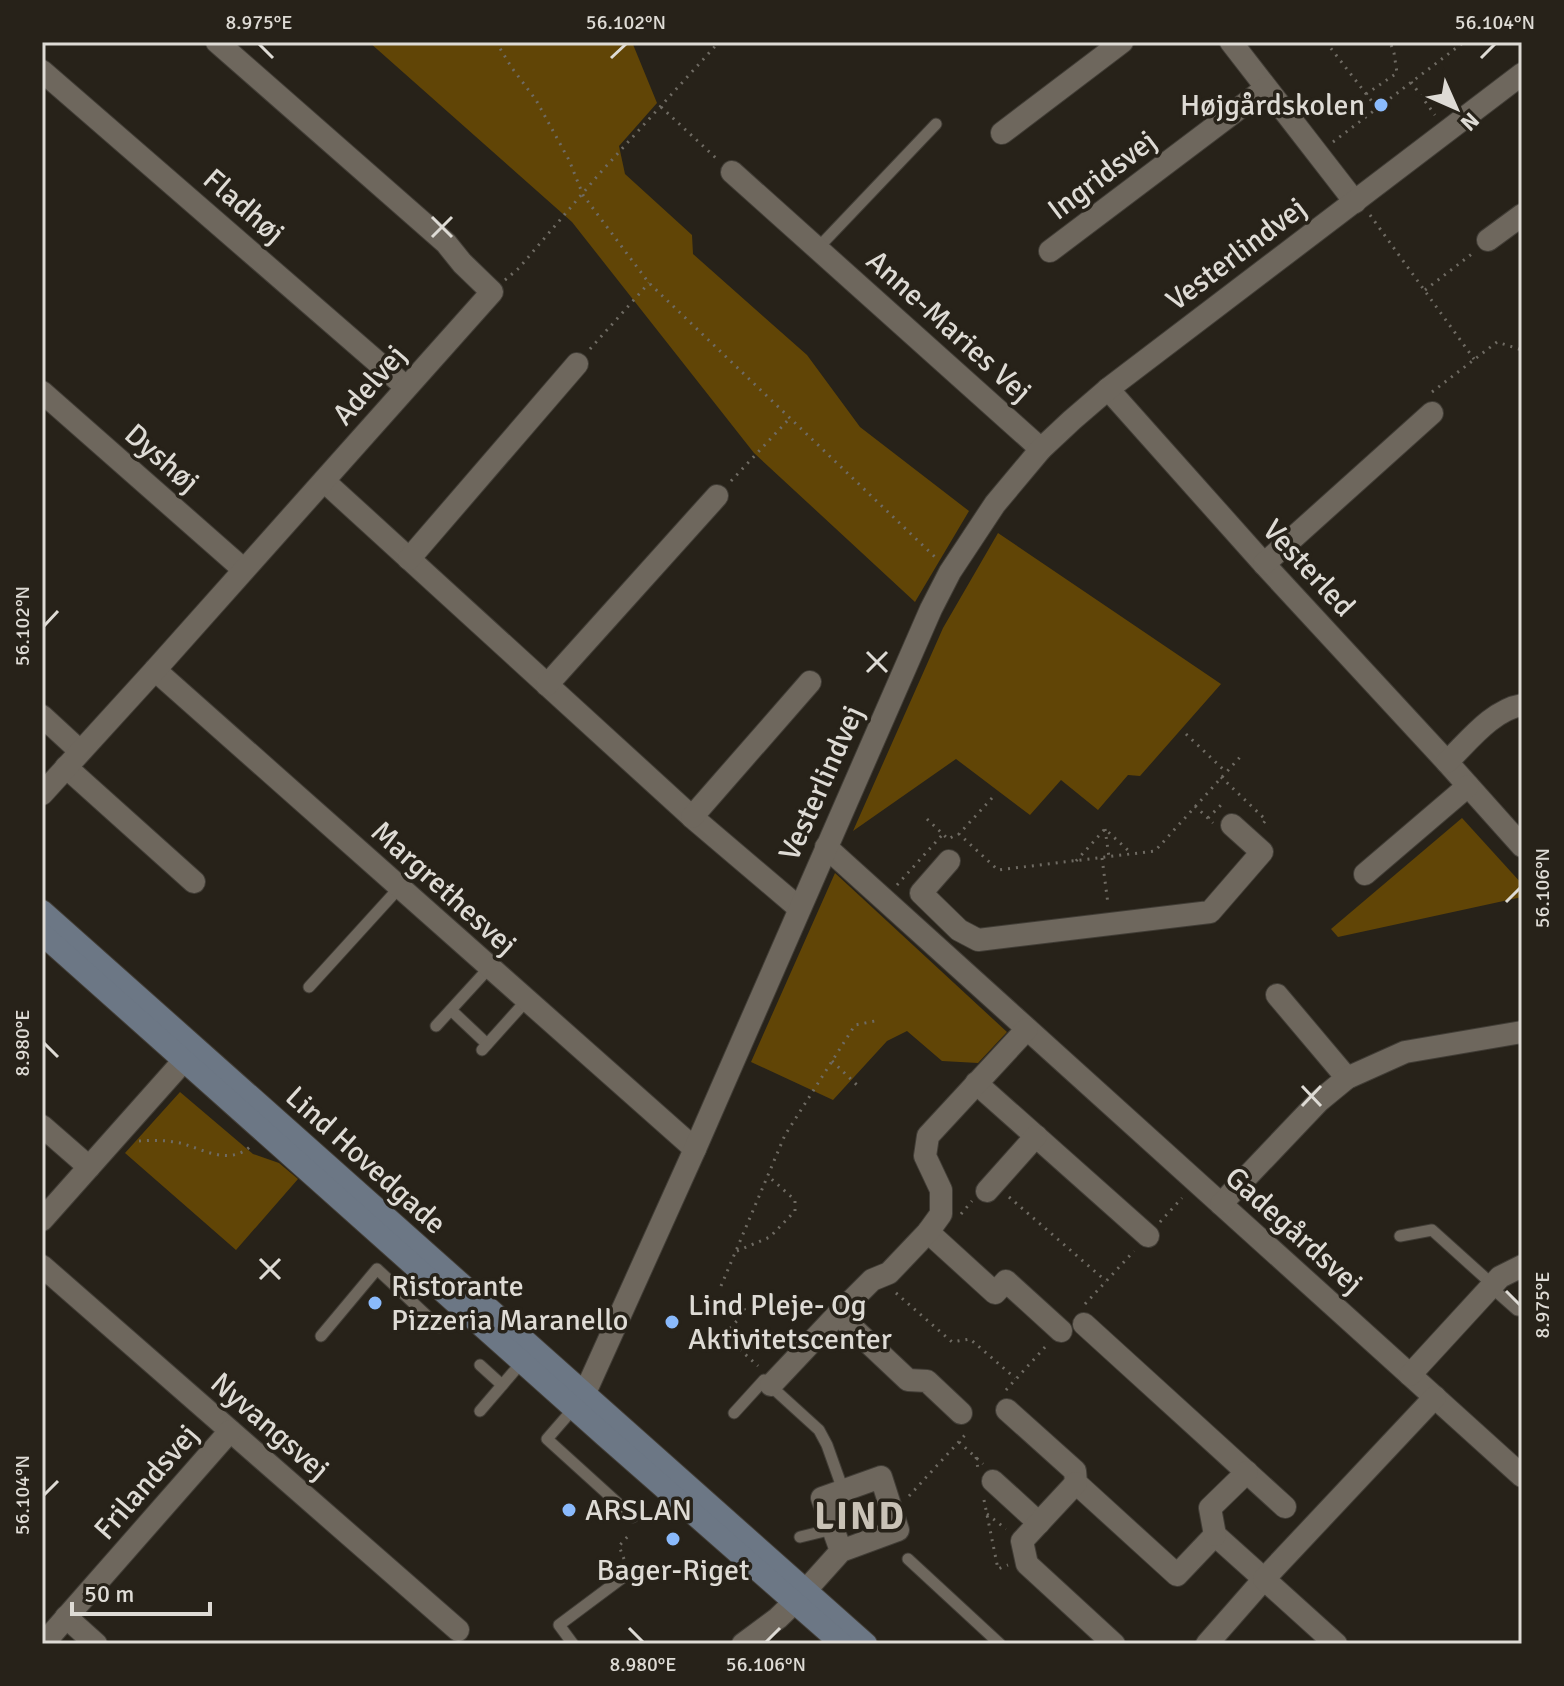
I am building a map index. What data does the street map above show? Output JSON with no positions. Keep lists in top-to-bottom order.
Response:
{
  "streets": {
    "main road": ["Lind Hovedgade"],
    "street": [
      "Ingridsvej",
      "Fladhøj",
      "Vesterlindvej",
      "Anne-Maries Vej",
      "Adelvej",
      "Dyshøj",
      "Vesterled",
      "Margrethesvej",
      "Gadegårdsvej",
      "Nyvangsvej",
      "Frilandsvej"
    ]
  },
  "crossings": [
    ["Fladhøj", "Adelvej"],
    ["Vesterlindvej", "Anne-Maries Vej"],
    ["Vesterlindvej", "Vesterled"],
    ["Vesterlindvej", "Margrethesvej"],
    ["Vesterlindvej", "Lind Hovedgade"],
    ["Vesterlindvej", "Gadegårdsvej"],
    ["Adelvej", "Dyshøj"],
    ["Adelvej", "Margrethesvej"],
    ["Nyvangsvej", "Frilandsvej"]
  ],
  "districts": ["LIND"],
  "places": [
    "Højgårdskolen",
    "Ristorante Pizzeria Maranello",
    "Lind Pleje- Og Aktivitetscenter",
    "ARSLAN",
    "Bager-Riget"
  ],
  "scale_bar": "50 m",
  "north": "bottom right",
  "coordinates": [
    "8.975°E",
    "56.102°N",
    "56.104°N",
    "56.106°N",
    "8.980°E"
  ]
}
